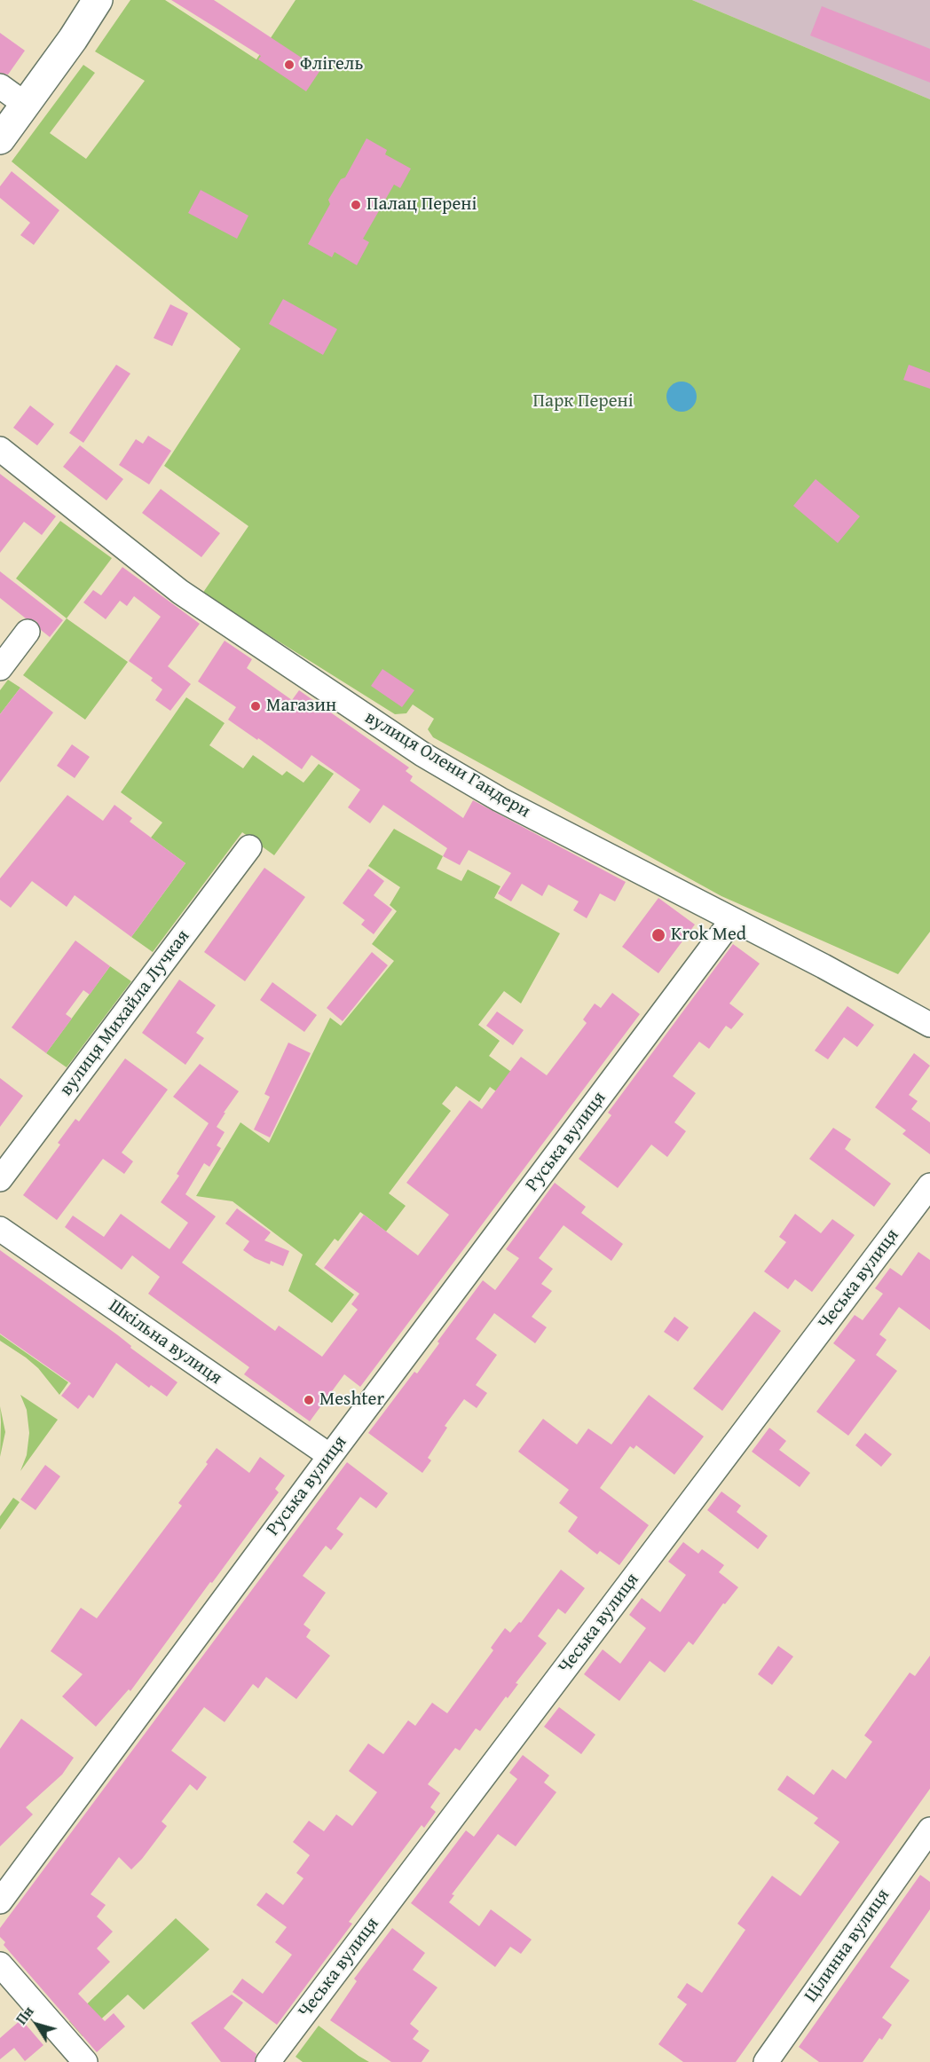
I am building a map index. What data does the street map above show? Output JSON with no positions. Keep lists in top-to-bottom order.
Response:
{
  "streets": {
    "street": [
      "вулиця Олени Гандери",
      "вулиця Михайла Лучкая",
      "Руська вулиця",
      "Чеська вулиця",
      "Шкільна вулиця",
      "Цілинна вулиця"
    ]
  },
  "crossings": [
    ["вулиця Олени Гандери", "Руська вулиця"],
    ["Руська вулиця", "Шкільна вулиця"]
  ],
  "parks": ["Парк Перені"],
  "places": [
    "Флігель",
    "Палац Перені",
    "Магазин",
    "Krok Med",
    "Meshter"
  ],
  "north": "top left"
}
